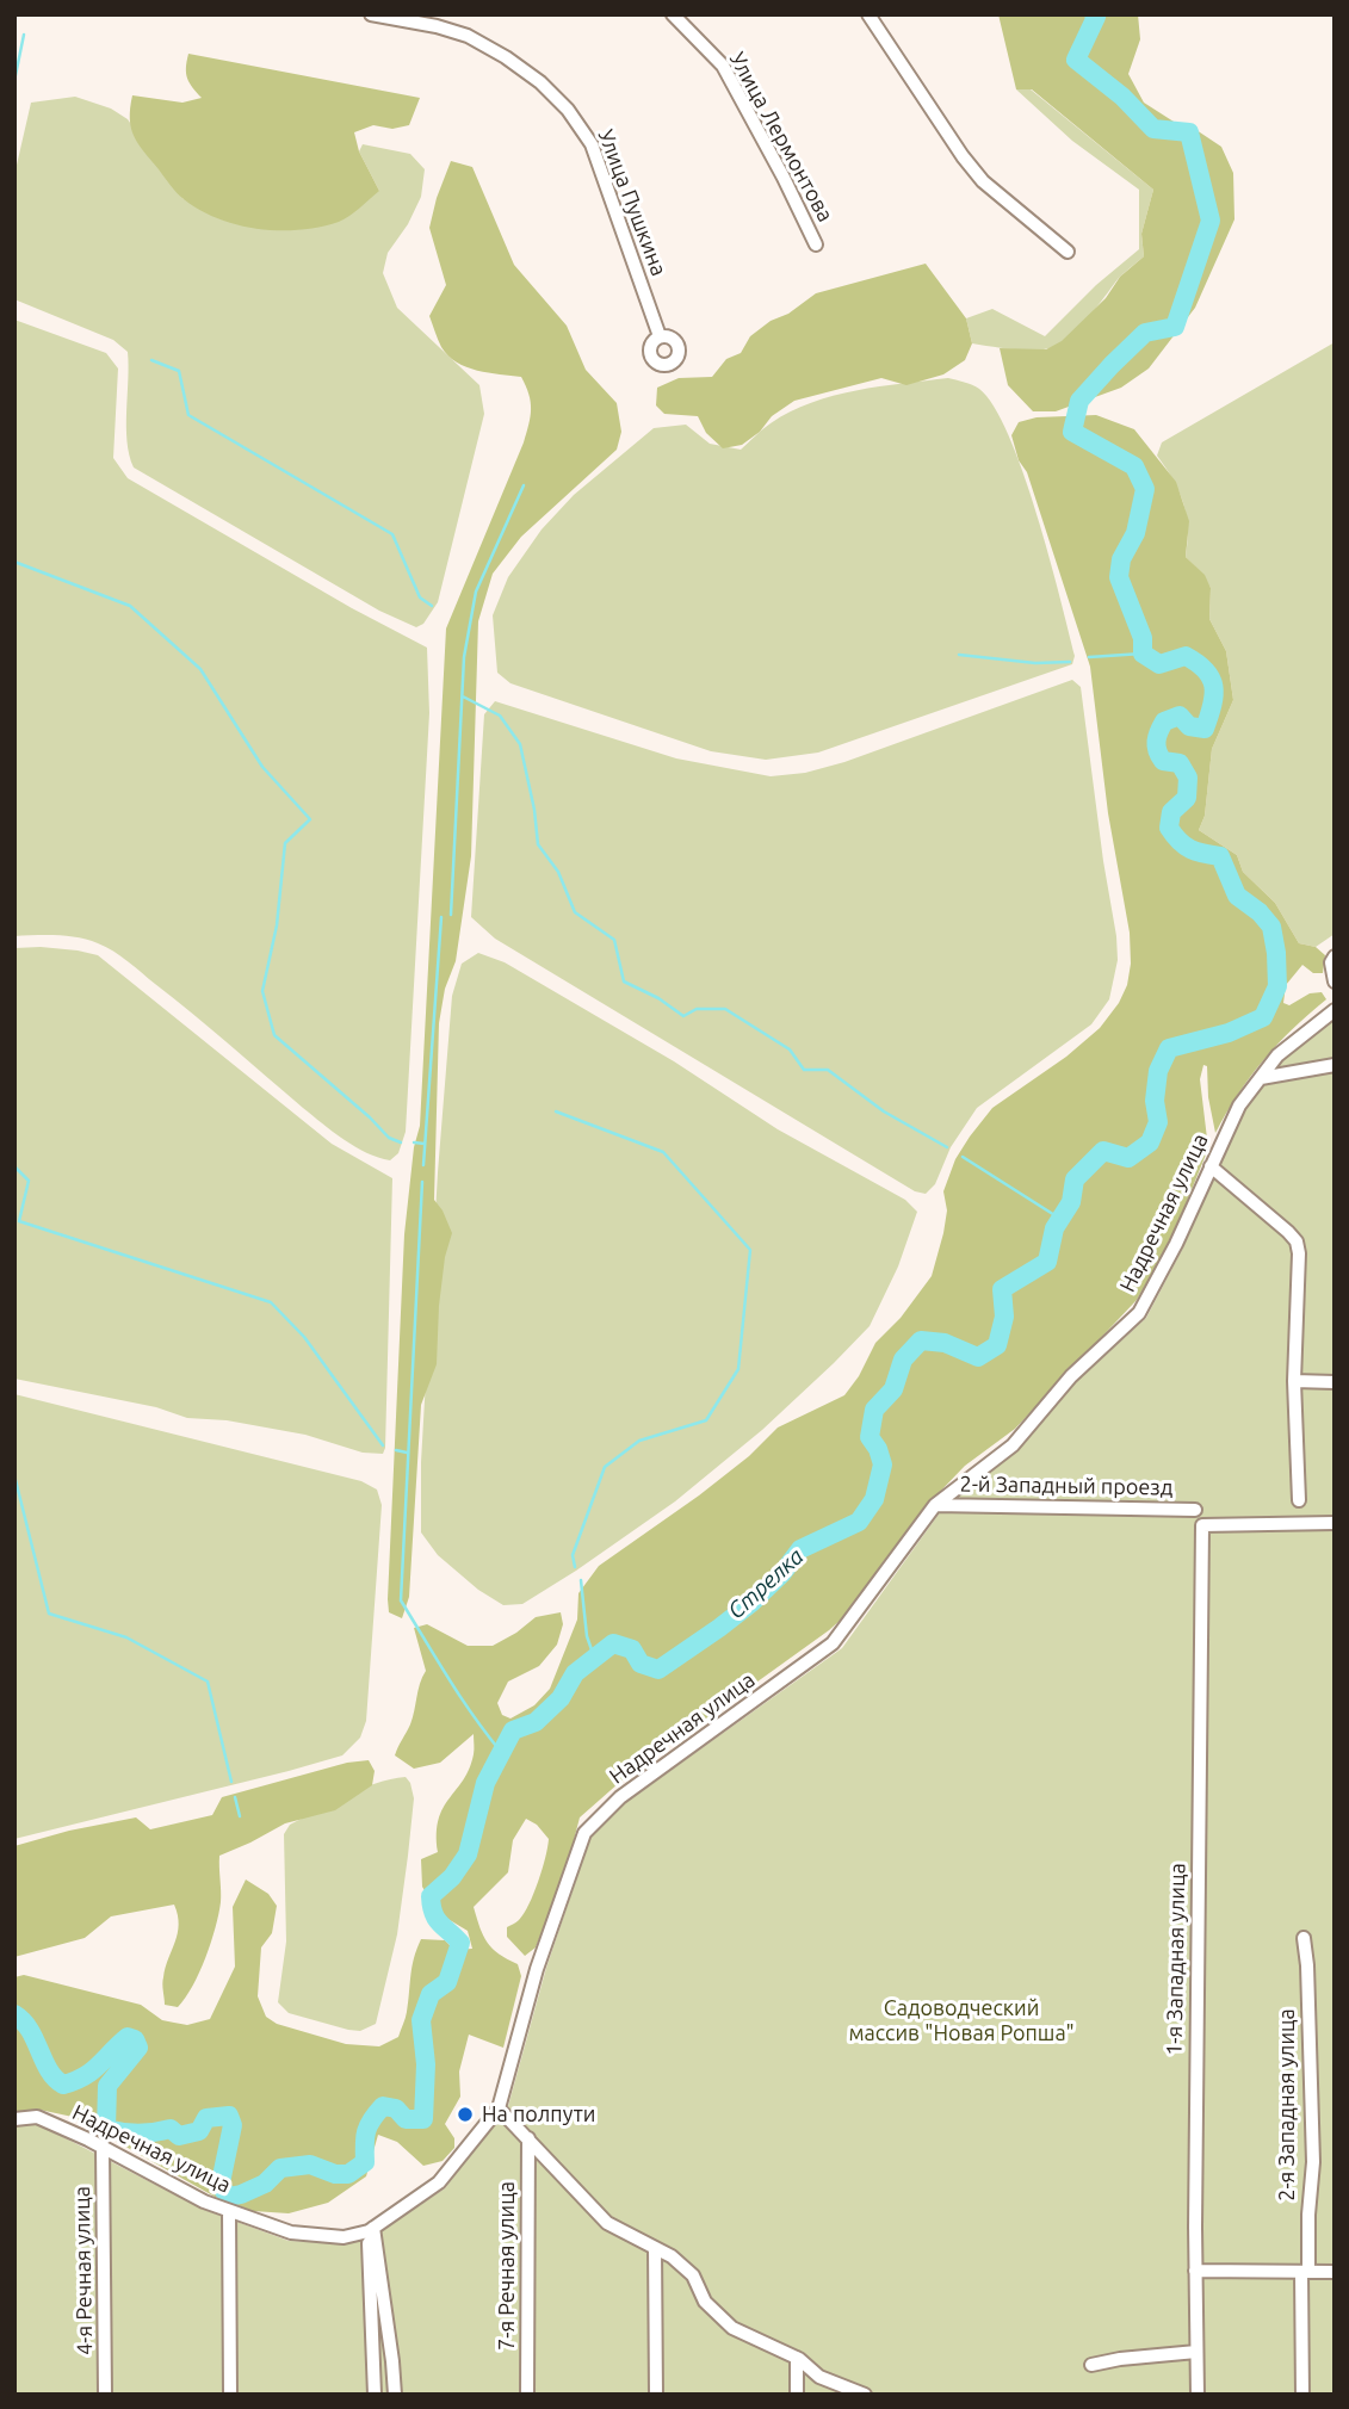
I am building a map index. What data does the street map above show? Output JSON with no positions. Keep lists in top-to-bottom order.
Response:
{
  "streets": {
    "street": [
      "Улица Лермонтова",
      "Улица Пушкина",
      "Надречная улица",
      "2-й Западный проезд",
      "1-я Западная улица",
      "2-я Западная улица",
      "7-я Речная улица",
      "4-я Речная улица"
    ]
  },
  "crossings": [
    ["Надречная улица", "2-й Западный проезд"],
    ["Надречная улица", "4-я Речная улица"]
  ],
  "water": ["Стрелка"],
  "parks": ["Садоводческий массив \"Новая Ропша\""],
  "places": ["На полпути"]
}
